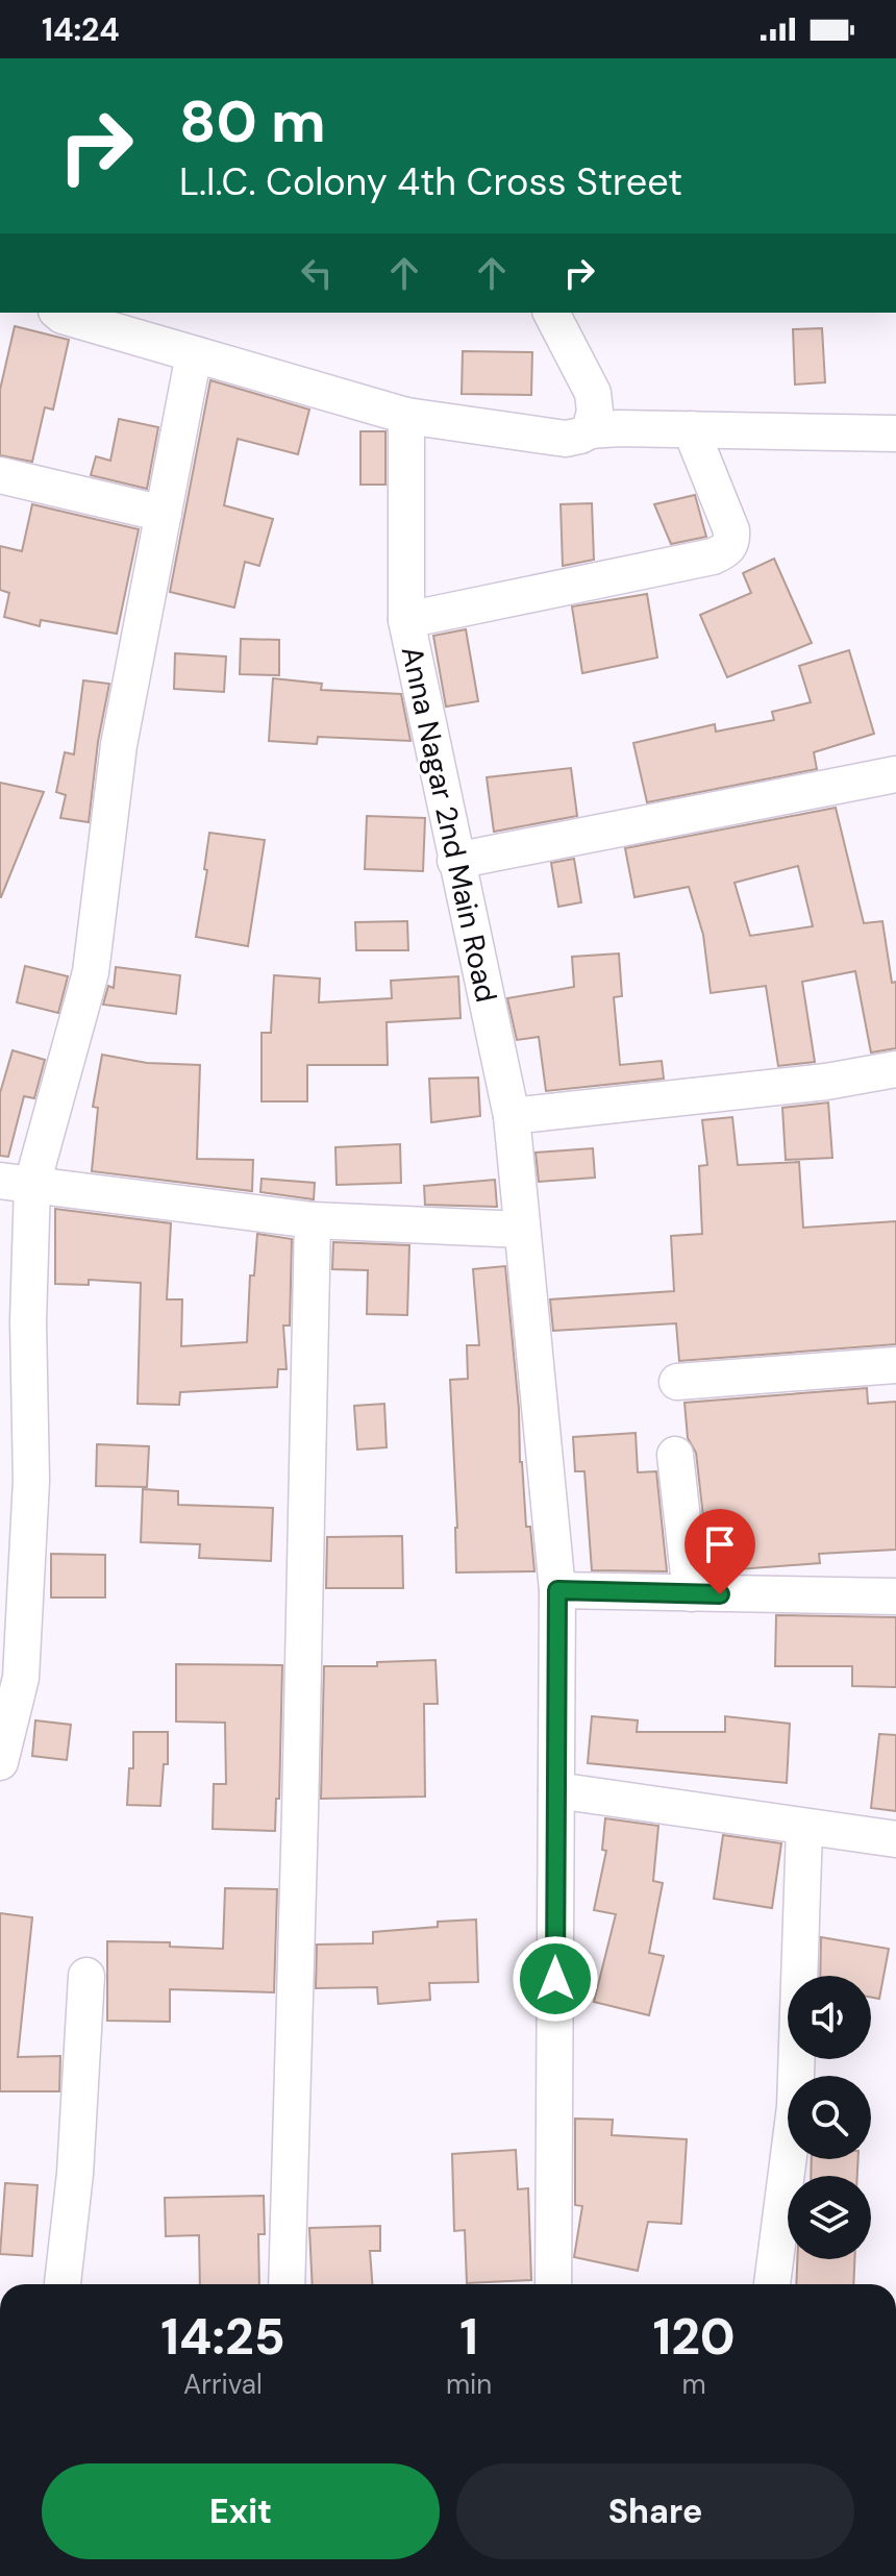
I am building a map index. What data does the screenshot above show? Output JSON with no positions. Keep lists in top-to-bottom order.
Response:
{
  "streets": {
    "street": ["Anna Nagar 2nd Main Road"]
  },
  "page": {
    "status": "14:24",
    "turn": ["80 m", "L.I.C. Colony 4th Cross Street"],
    "eta": [
      "14:25",
      "Arrival",
      "1",
      "min",
      "120",
      "m"
    ],
    "buttons": ["Exit", "Share"]
  }
}
